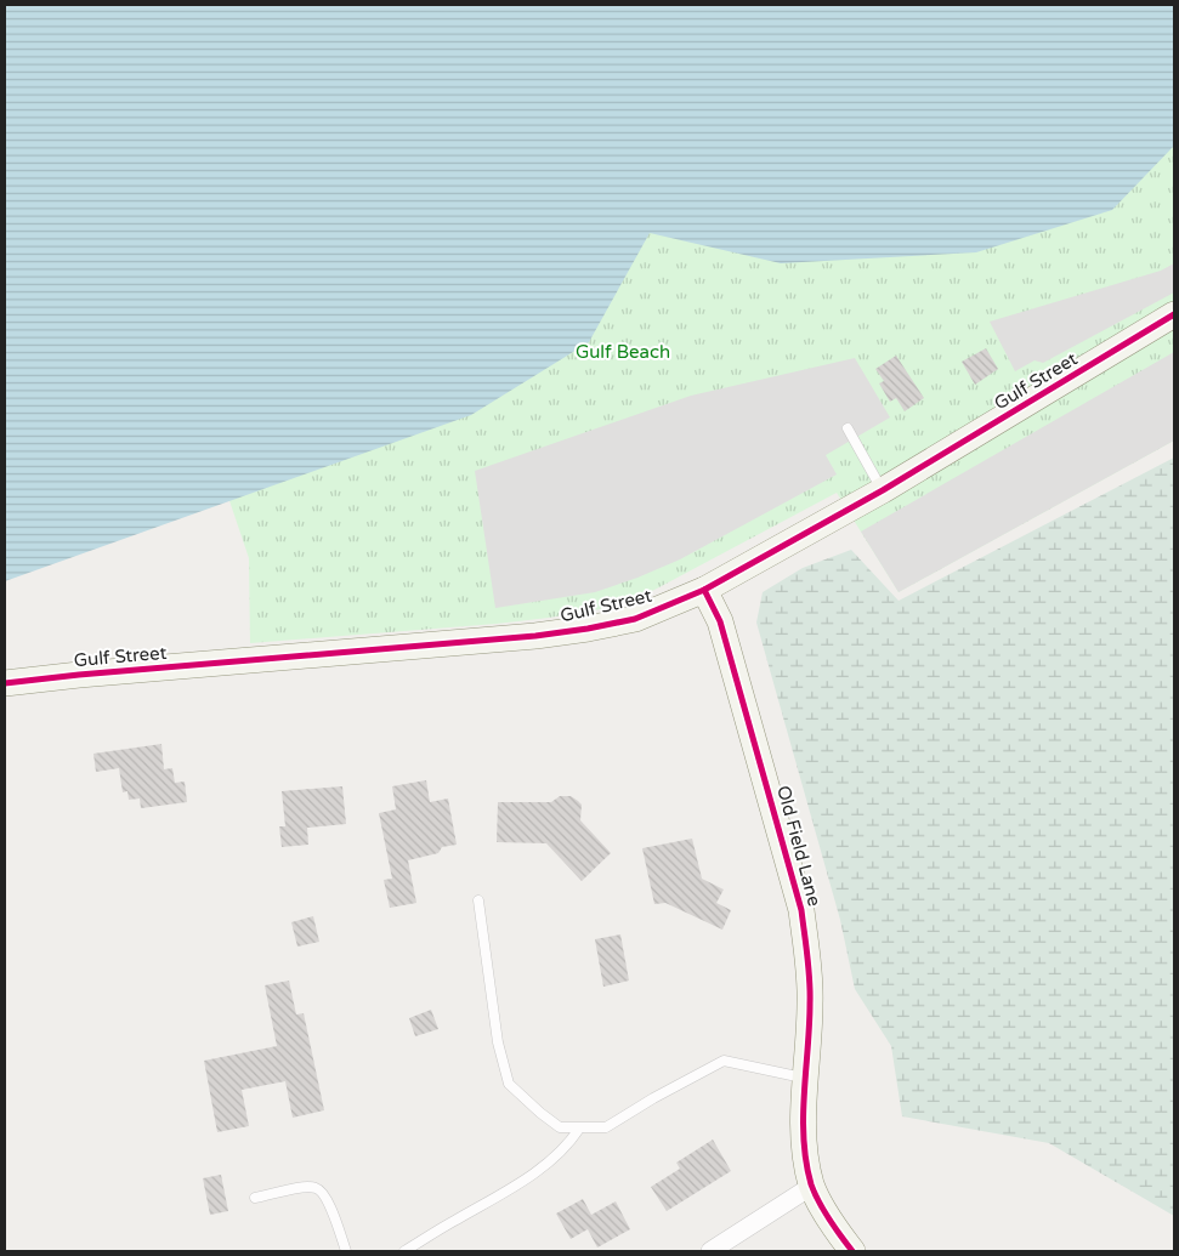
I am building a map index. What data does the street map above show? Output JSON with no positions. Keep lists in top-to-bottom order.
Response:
{
  "streets": {
    "main road": ["Gulf Street", "Old Field Lane"]
  },
  "crossings": [
    ["Gulf Street", "Old Field Lane"]
  ],
  "parks": ["Gulf Beach"]
}
